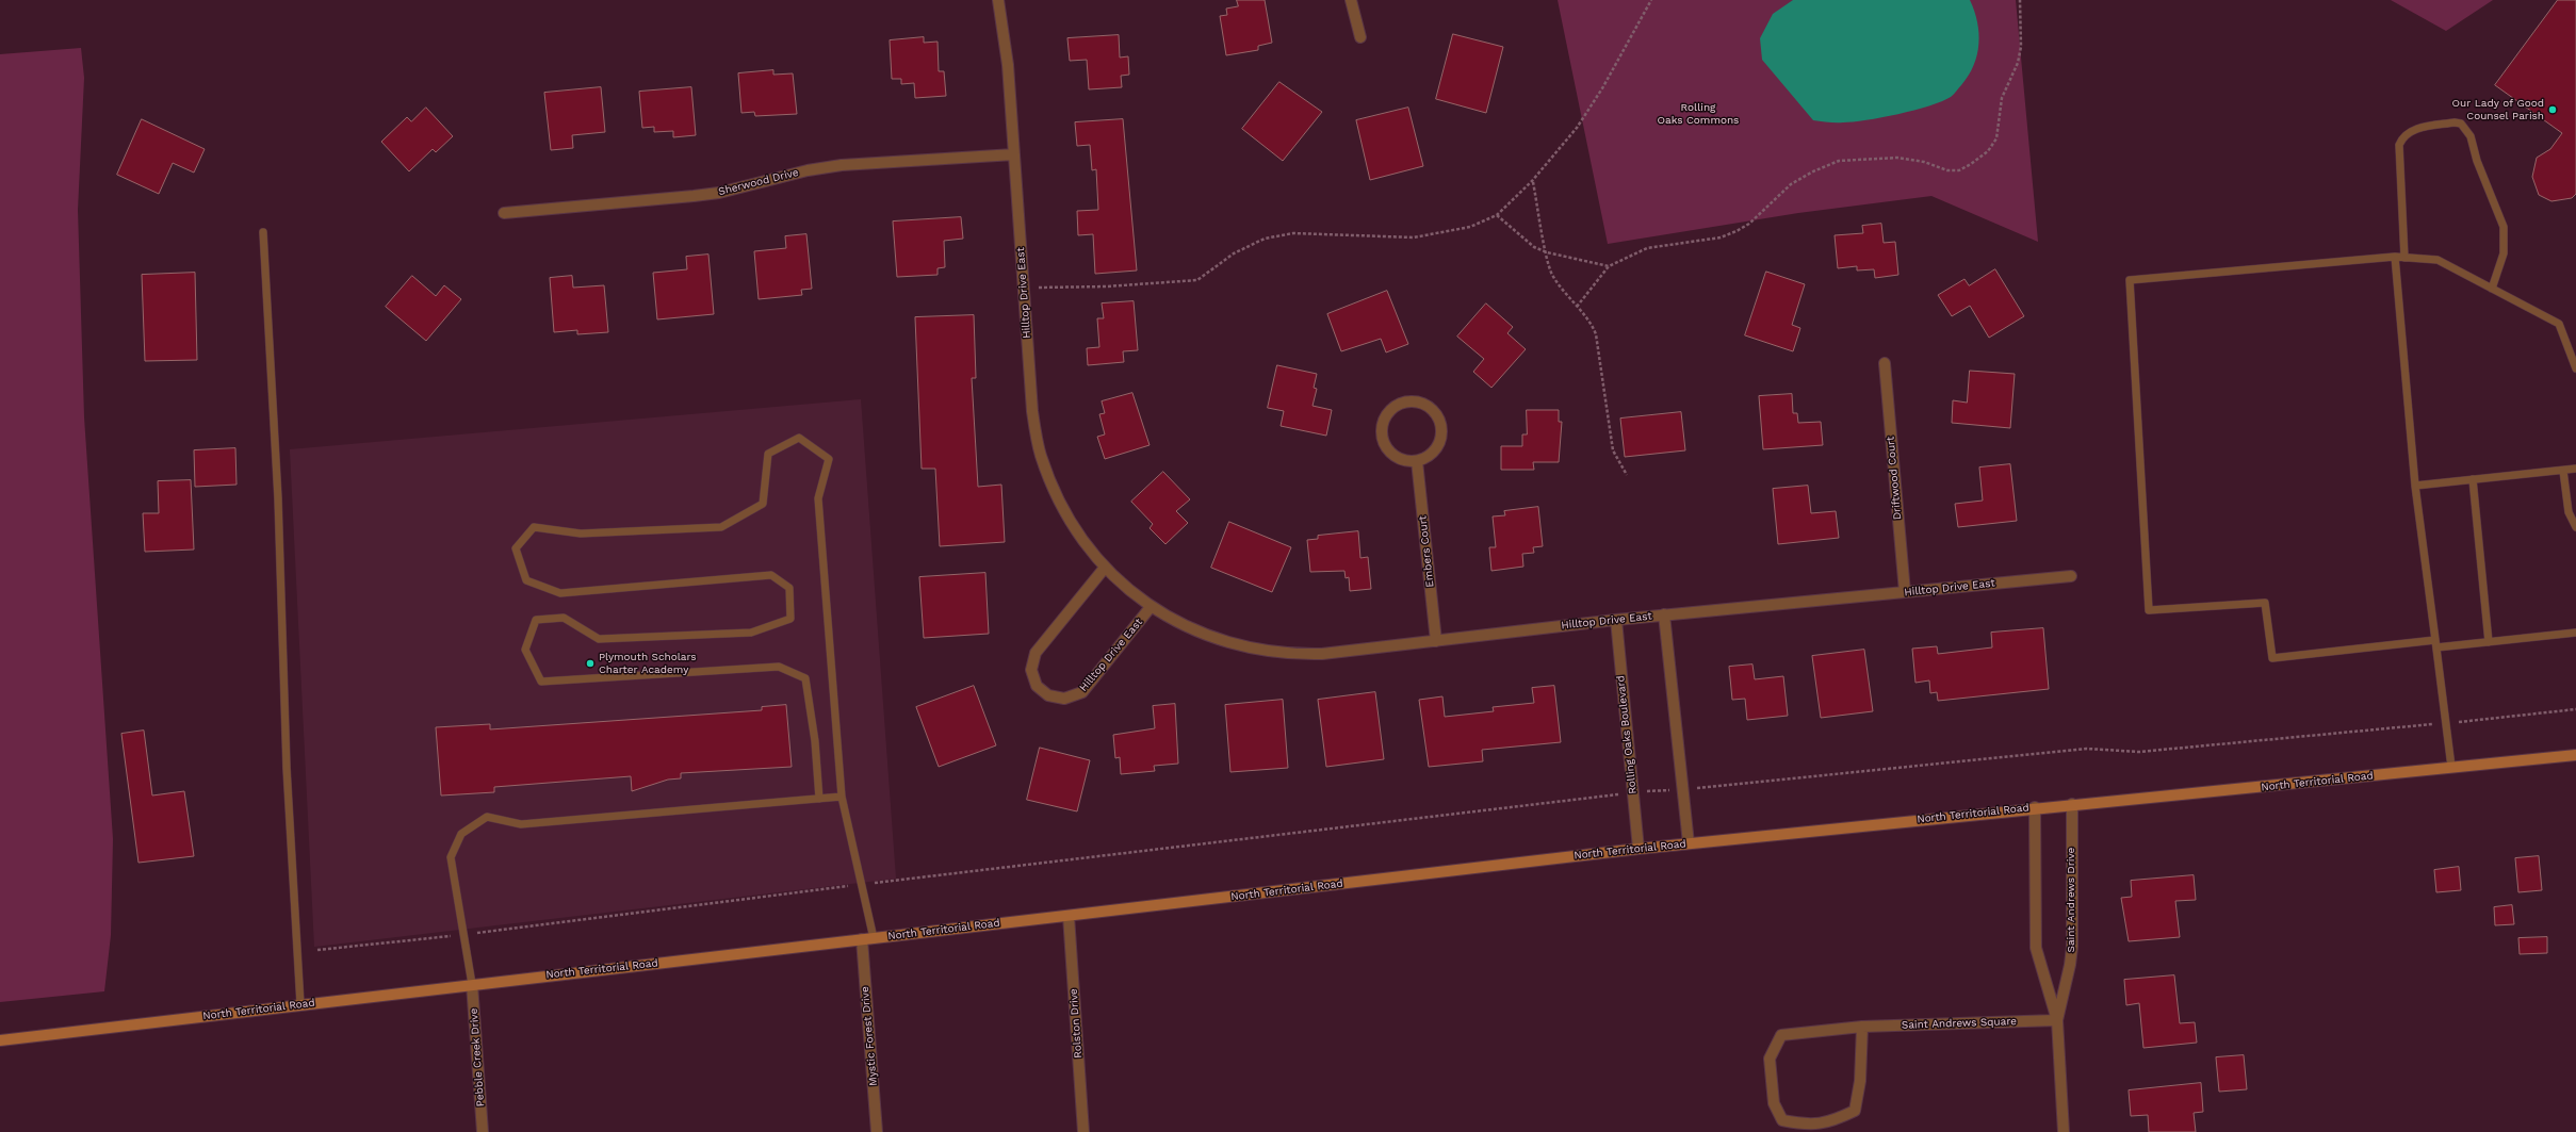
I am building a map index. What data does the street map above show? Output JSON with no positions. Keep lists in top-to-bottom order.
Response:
{
  "streets": {
    "main road": ["North Territorial Road"],
    "street": [
      "Sherwood Drive",
      "Hilltop Drive East",
      "Driftwood Court",
      "Embers Court",
      "Rolling Oaks Boulevard",
      "Saint Andrews Drive",
      "Rolston Drive",
      "Saint Andrews Square",
      "Mystic Forest Drive",
      "Pebble Creek Drive"
    ]
  },
  "crossings": [
    ["Sherwood Drive", "Hilltop Drive East"],
    ["Hilltop Drive East", "Driftwood Court"],
    ["Hilltop Drive East", "Embers Court"],
    ["Hilltop Drive East", "Rolling Oaks Boulevard"],
    ["Rolling Oaks Boulevard", "North Territorial Road"],
    ["North Territorial Road", "Saint Andrews Drive"],
    ["North Territorial Road", "Rolston Drive"],
    ["North Territorial Road", "Mystic Forest Drive"],
    ["North Territorial Road", "Pebble Creek Drive"],
    ["Saint Andrews Drive", "Saint Andrews Square"]
  ],
  "parks": ["Rolling Oaks Commons"],
  "places": ["Our Lady of Good Counsel Parish", "Plymouth Scholars Charter Academy"]
}
